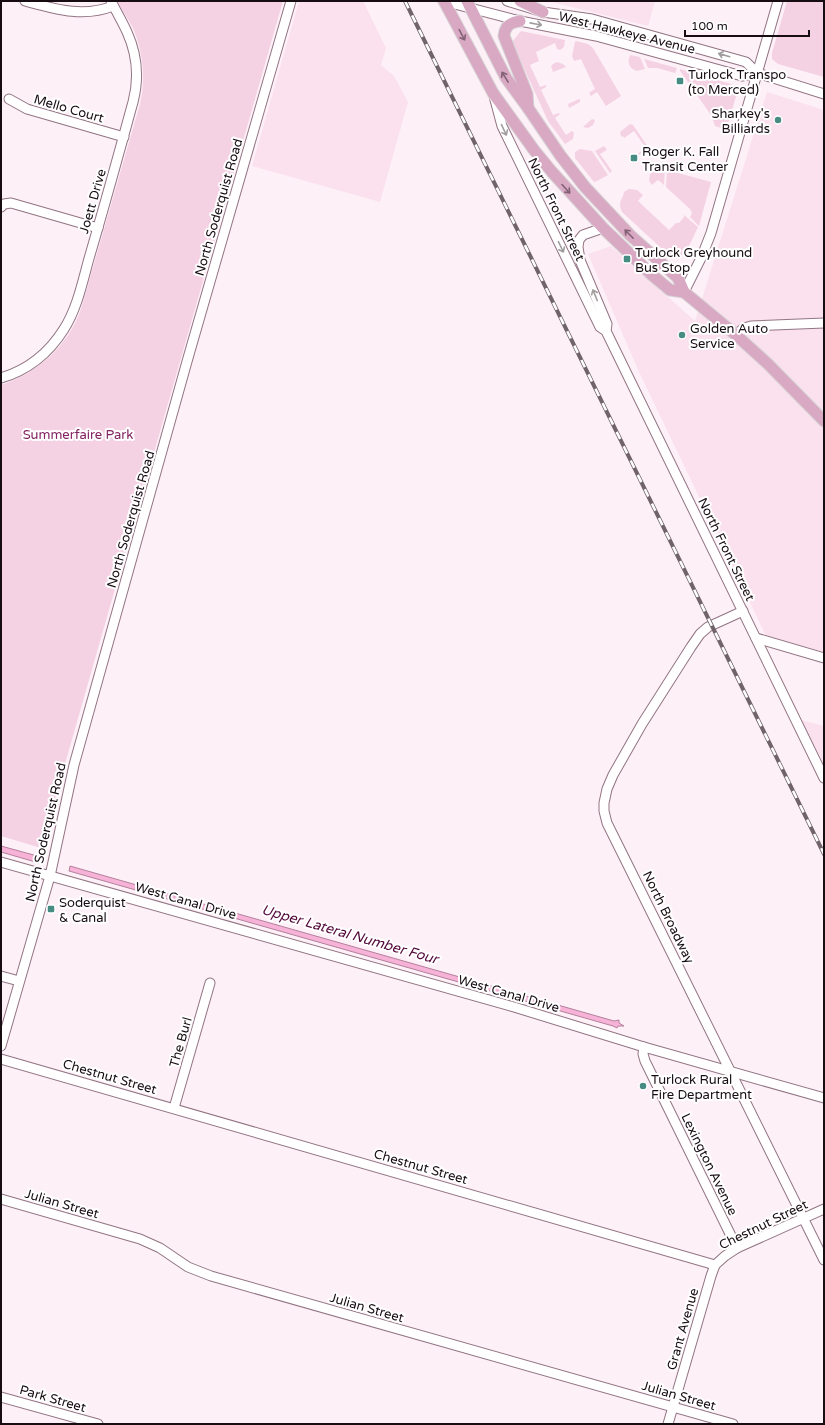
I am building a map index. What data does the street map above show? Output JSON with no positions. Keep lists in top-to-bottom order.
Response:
{
  "streets": {
    "street": [
      "West Hawkeye Avenue",
      "Mello Court",
      "Joett Drive",
      "North Soderquist Road",
      "North Front Street",
      "West Canal Drive",
      "North Broadway",
      "The Burl",
      "Chestnut Street",
      "Lexington Avenue",
      "Julian Street",
      "Grant Avenue",
      "Park Street"
    ]
  },
  "crossings": [
    ["Mello Court", "Joett Drive"],
    ["North Soderquist Road", "West Canal Drive"],
    ["North Front Street", "North Broadway"],
    ["West Canal Drive", "North Broadway"],
    ["West Canal Drive", "Lexington Avenue"],
    ["North Broadway", "Chestnut Street"],
    ["The Burl", "Chestnut Street"],
    ["Chestnut Street", "Lexington Avenue"],
    ["Chestnut Street", "Grant Avenue"],
    ["Julian Street", "Grant Avenue"]
  ],
  "water": ["Upper Lateral Number Four"],
  "parks": ["Summerfaire Park"],
  "places": {
    "transit": [
      "Turlock Transpo (to Merced)",
      "Roger K. Fall Transit Center",
      "Turlock Greyhound Bus Stop",
      "Soderquist & Canal"
    ],
    "other": ["Sharkey's Billiards", "Golden Auto Service", "Turlock Rural Fire Department"]
  },
  "scale_bar": "100 m"
}
